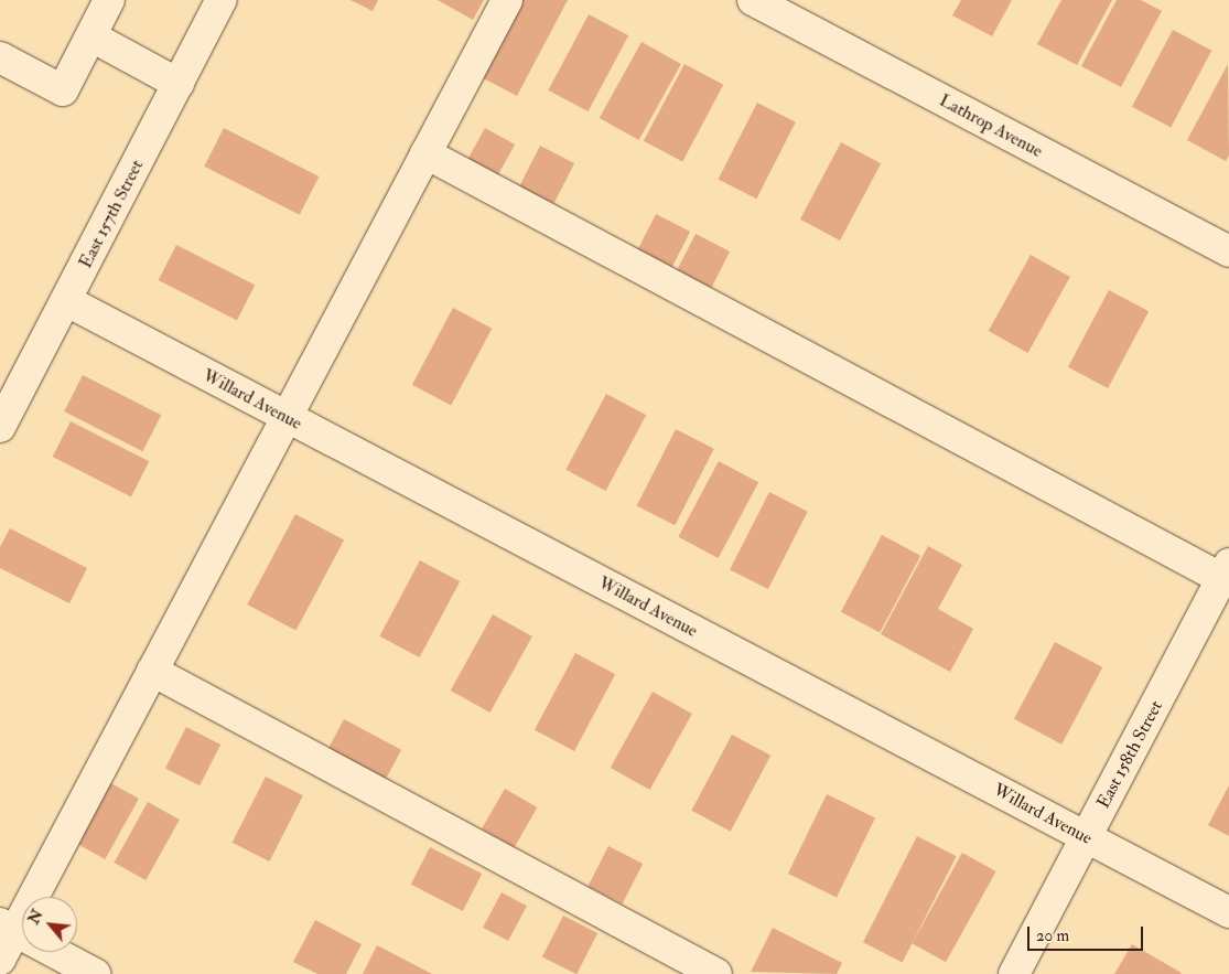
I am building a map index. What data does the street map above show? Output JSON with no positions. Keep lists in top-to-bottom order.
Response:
{
  "streets": {
    "street": [
      "Lathrop Avenue",
      "East 157th Street",
      "Willard Avenue",
      "East 158th Street"
    ]
  },
  "crossings": [
    ["East 157th Street", "Willard Avenue"],
    ["Willard Avenue", "East 158th Street"]
  ],
  "scale_bar": "20 m",
  "north": "top left"
}
